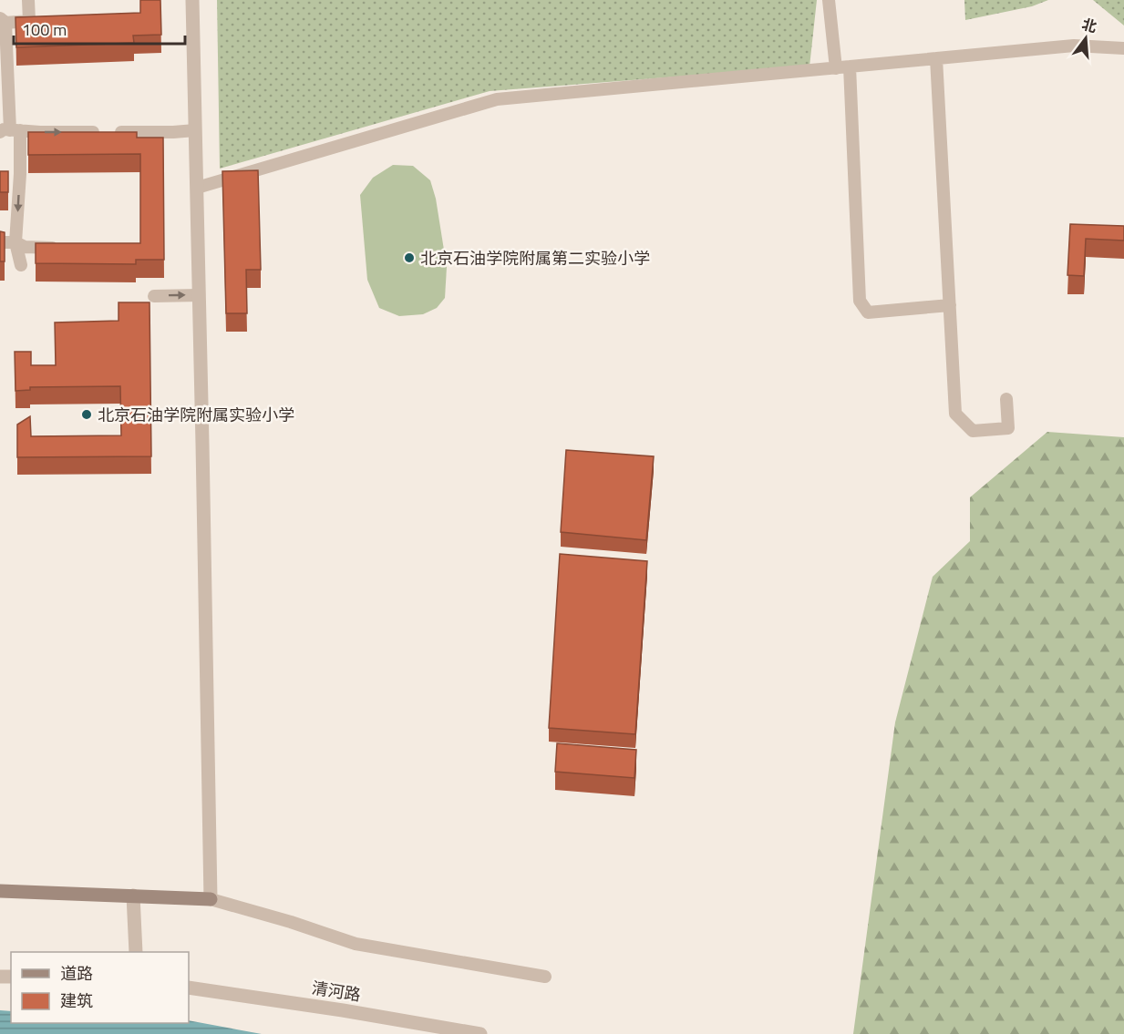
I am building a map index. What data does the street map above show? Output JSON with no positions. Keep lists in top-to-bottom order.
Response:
{
  "streets": {
    "street": ["清河路"]
  },
  "places": ["北京石油学院附属第二实验小学", "北京石油学院附属实验小学"],
  "legend": ["道路", "建筑"],
  "scale_bar": "100 m",
  "north": "top"
}
